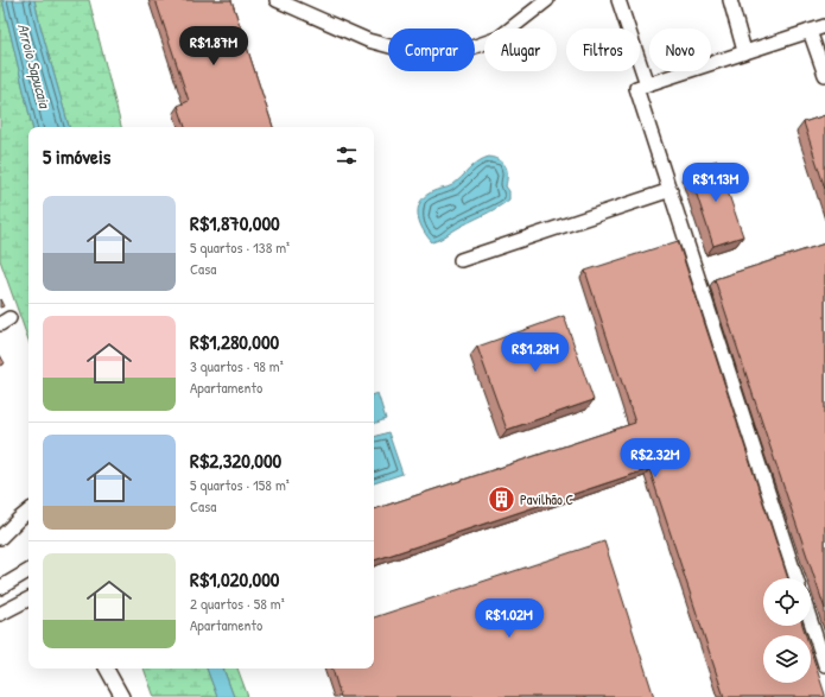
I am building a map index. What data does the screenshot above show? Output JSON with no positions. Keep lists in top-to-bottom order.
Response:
{
  "water": ["Arroio Sapucaia"],
  "places": {
    "building": ["Pavilhão C"]
  },
  "page": {
    "price": [
      "R$1.87M",
      "R$1.13M",
      "R$1.28M",
      "R$2.32M",
      "R$1.02M"
    ],
    "chip": [
      "Comprar",
      "Alugar",
      "Filtros",
      "Novo"
    ],
    "heading": "5 imóveis",
    "list": [
      {
        "name": "R$1,870,000",
        "note": "5 quartos · 138 m² · Casa"
      },
      {
        "name": "R$1,280,000",
        "note": "3 quartos · 98 m² · Apartamento"
      },
      {
        "name": "R$2,320,000",
        "note": "5 quartos · 158 m² · Casa"
      },
      {
        "name": "R$1,020,000",
        "note": "2 quartos · 58 m² · Apartamento"
      }
    ]
  }
}
